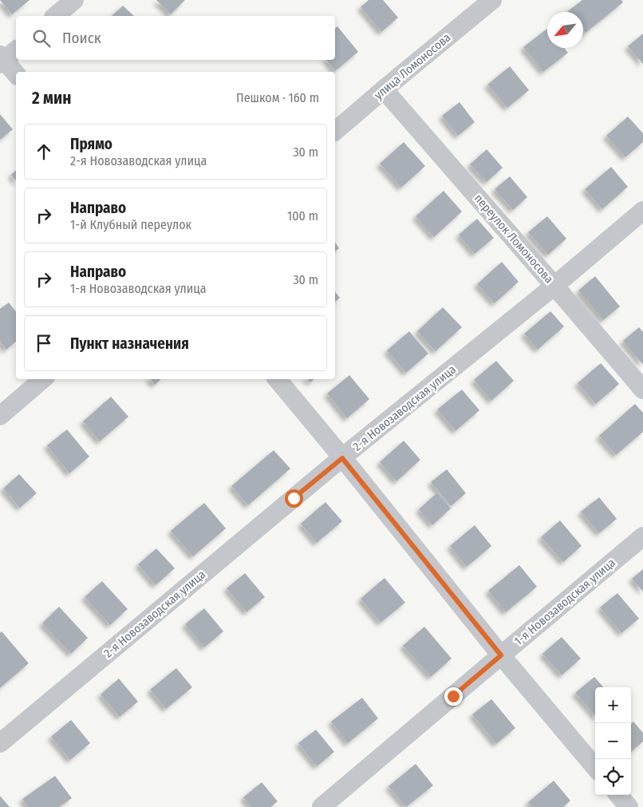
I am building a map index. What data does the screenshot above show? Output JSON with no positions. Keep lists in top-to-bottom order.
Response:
{
  "streets": {
    "street": [
      "улица Ломоносова",
      "переулок Ломоносова",
      "2-я Новозаводская улица",
      "1-я Новозаводская улица"
    ]
  },
  "crossings": [
    ["улица Ломоносова", "переулок Ломоносова"],
    ["переулок Ломоносова", "2-я Новозаводская улица"]
  ],
  "north": "bottom left",
  "page": {
    "search": "Поиск",
    "heading": ["2 мин", "Пешком · 160 m"],
    "list": [
      ["Прямо", "2-я Новозаводская улица", "30 m"],
      ["Направо", "1-й Клубный переулок", "100 m"],
      ["Направо", "1-я Новозаводская улица", "30 m"],
      "Пункт назначения"
    ],
    "map_buttons": ["+", "−"]
  }
}
